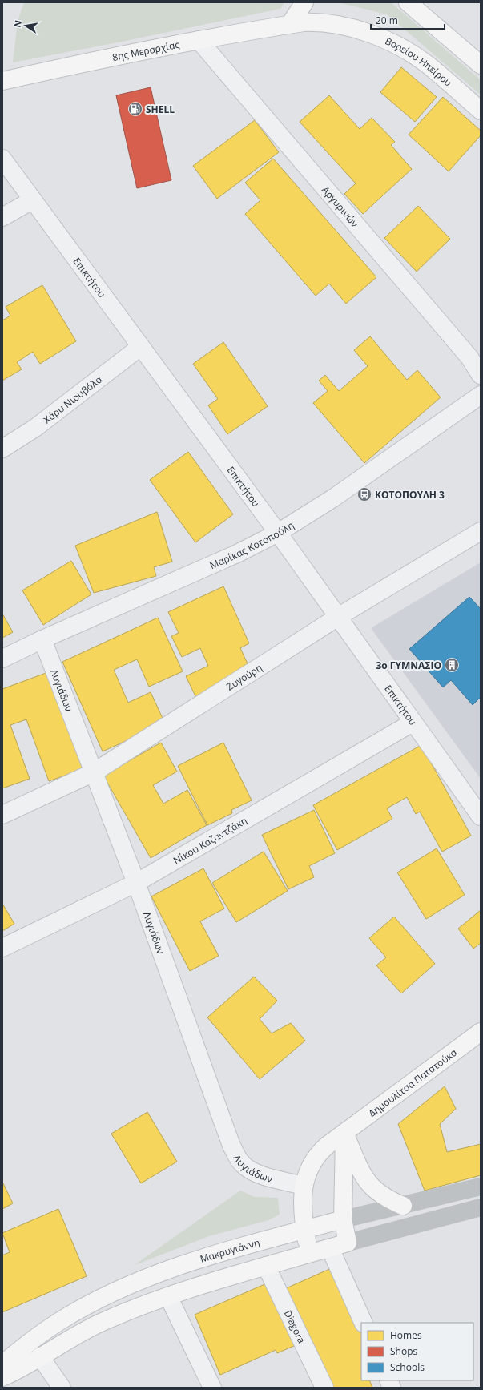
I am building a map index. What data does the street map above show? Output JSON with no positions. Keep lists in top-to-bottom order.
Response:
{
  "streets": {
    "main road": [
      "8ης Μεραρχίας",
      "Βορείου Ηπείρου",
      "Δημουλίτσα Πατατούκα",
      "Μακρυγιάννη"
    ],
    "street": [
      "Αργυρινών",
      "Επικτήτου",
      "Χάρυ Νιουβόλα",
      "Μαρίκας Κοτοπούλη",
      "Ζυγούρη",
      "Λυγιάδων",
      "Νίκου Καζαντζάκη",
      "Diagora"
    ]
  },
  "crossings": [
    ["8ης Μεραρχίας", "Βορείου Ηπείρου"],
    ["8ης Μεραρχίας", "Αργυρινών"],
    ["Επικτήτου", "Χάρυ Νιουβόλα"],
    ["Επικτήτου", "Μαρίκας Κοτοπούλη"],
    ["Επικτήτου", "Ζυγούρη"],
    ["Επικτήτου", "Νίκου Καζαντζάκη"],
    ["Μαρίκας Κοτοπούλη", "Λυγιάδων"],
    ["Ζυγούρη", "Λυγιάδων"],
    ["Λυγιάδων", "Νίκου Καζαντζάκη"],
    ["Λυγιάδων", "Δημουλίτσα Πατατούκα"],
    ["Δημουλίτσα Πατατούκα", "Μακρυγιάννη"]
  ],
  "places": {
    "fuel station": ["SHELL"],
    "bus stop": ["ΚΟΤΟΠΟΥΛΗ 3"],
    "building": ["3ο ΓΥΜΝΑΣΙΟ"]
  },
  "legend": ["Homes", "Shops", "Schools"],
  "scale_bar": "20 m",
  "north": "left"
}
